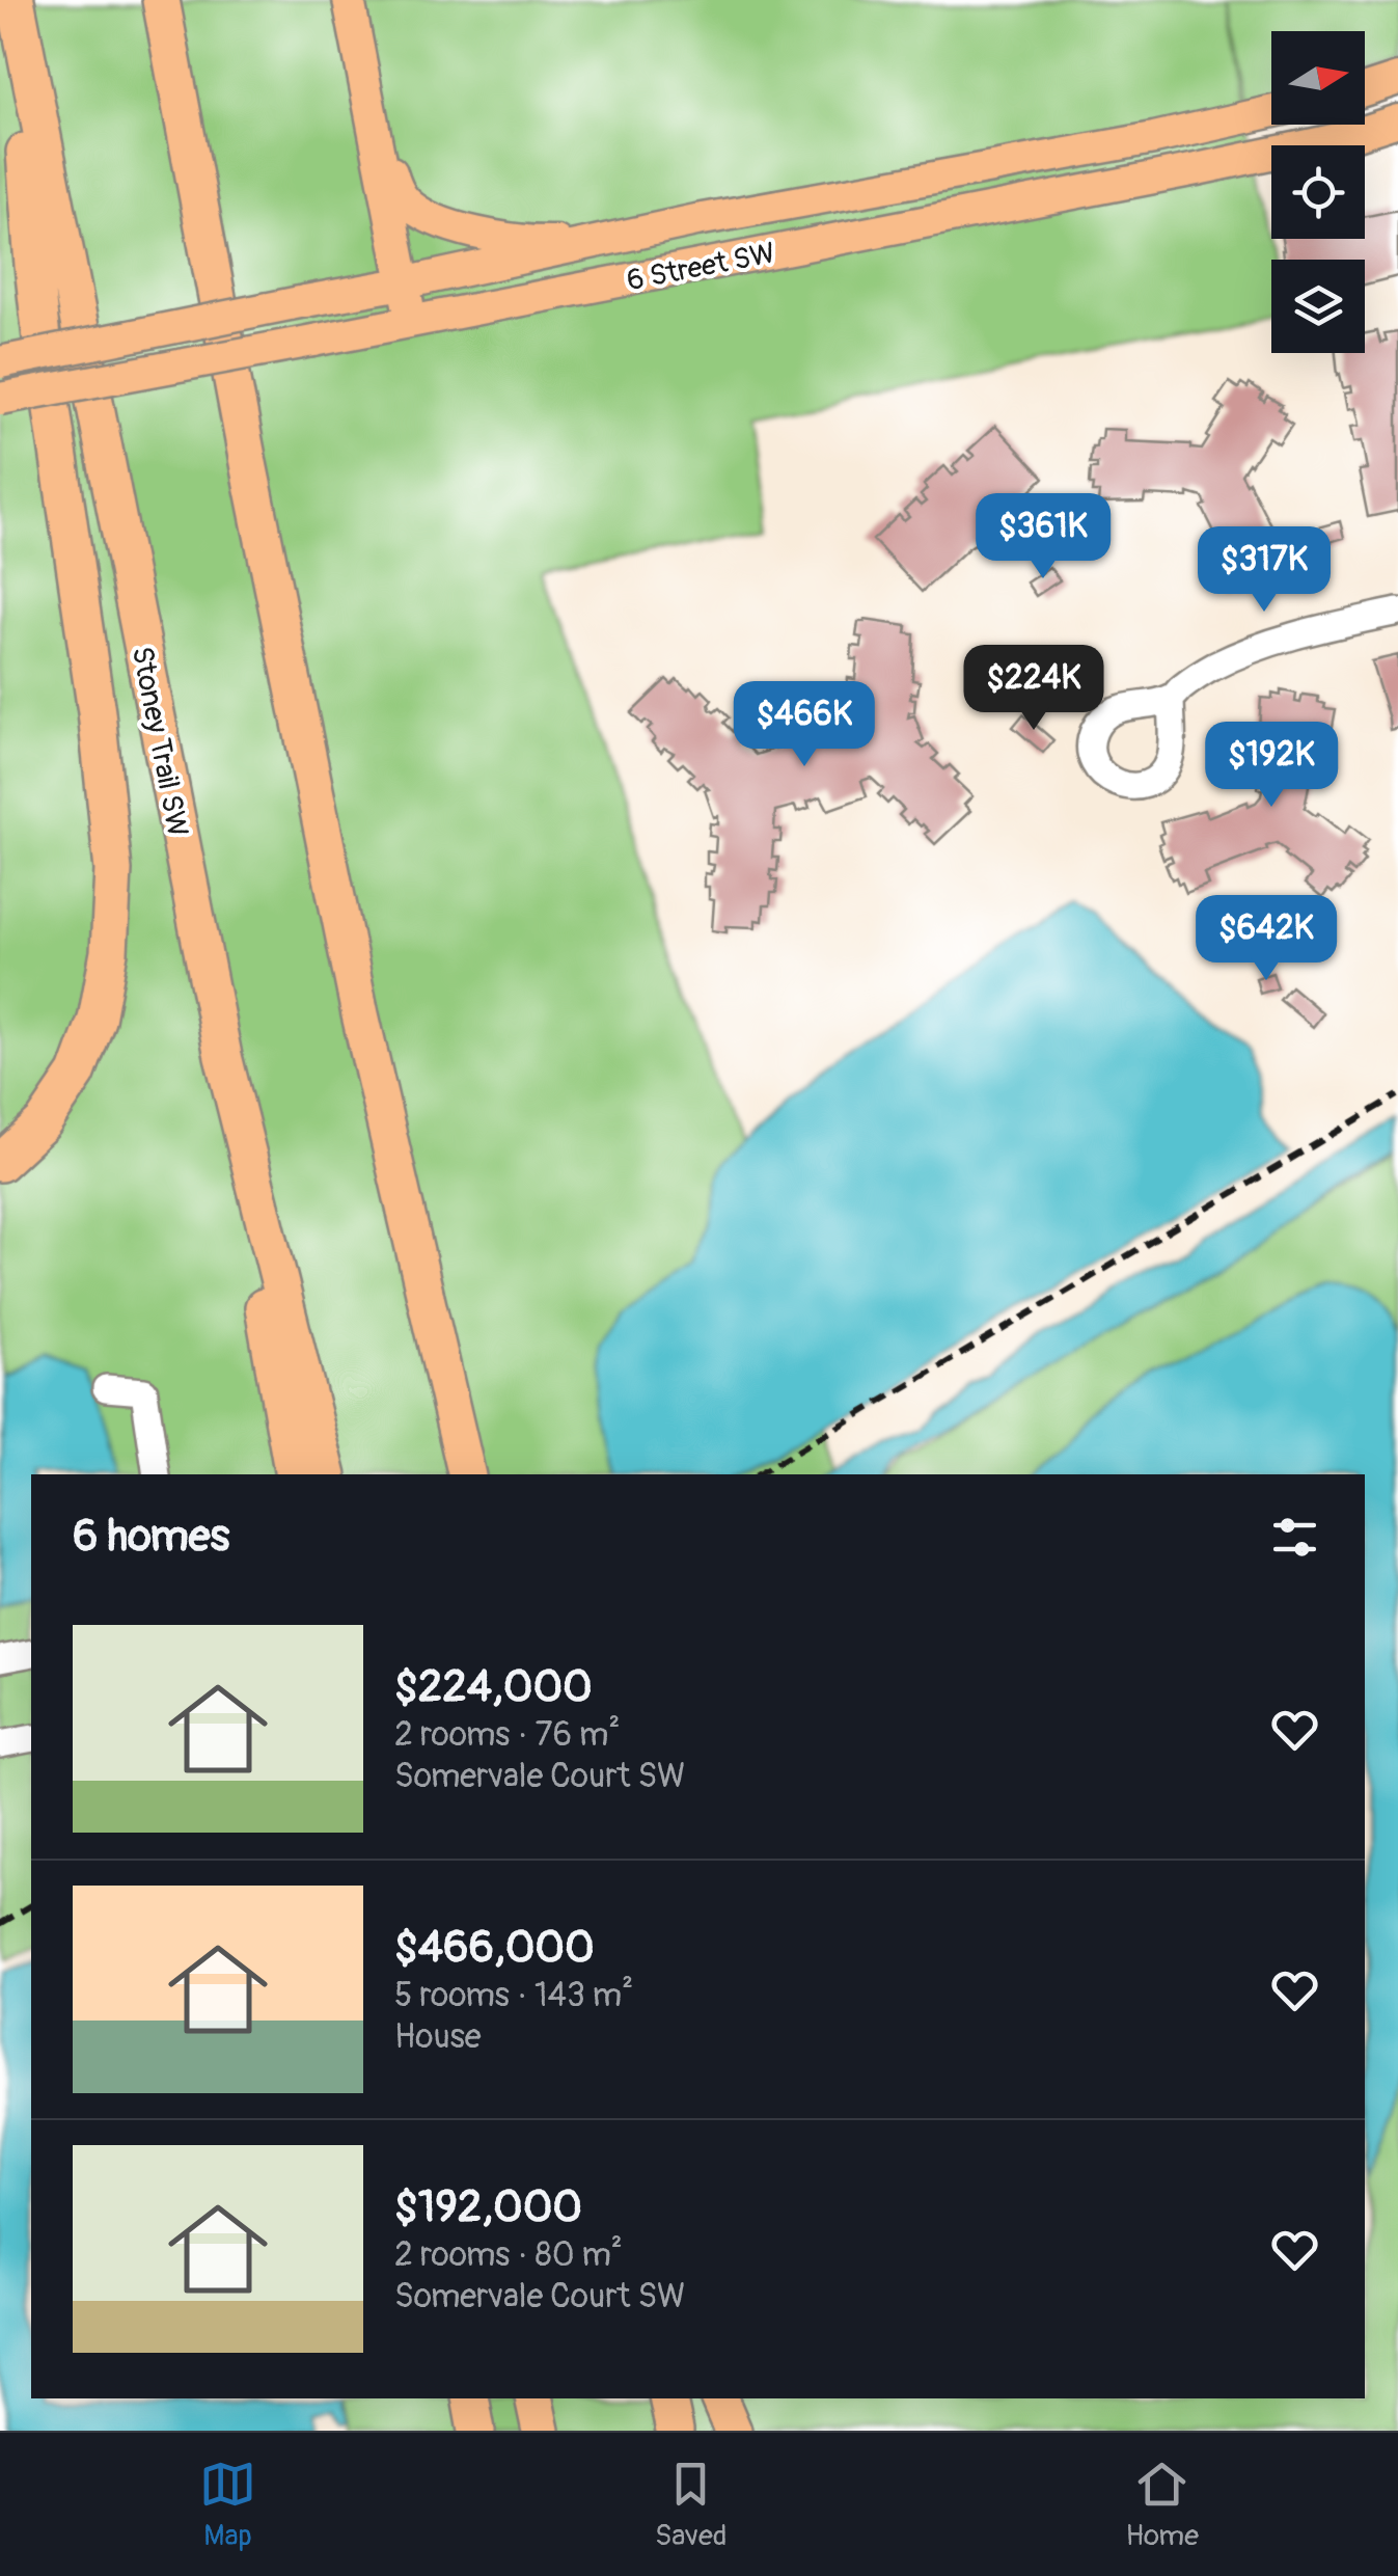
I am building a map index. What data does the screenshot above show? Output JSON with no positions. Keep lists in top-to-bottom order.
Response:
{
  "streets": {
    "highway": ["Stoney Trail SW"],
    "main road": ["6 Street SW"]
  },
  "north": "right",
  "page": {
    "price": [
      "$361K",
      "$317K",
      "$224K",
      "$466K",
      "$192K",
      "$642K"
    ],
    "heading": "6 homes",
    "list": [
      {
        "name": "$224,000",
        "note": "2 rooms · 76 m² · Somervale Court SW"
      },
      {
        "name": "$466,000",
        "note": "5 rooms · 143 m² · House"
      },
      {
        "name": "$192,000",
        "note": "2 rooms · 80 m² · Somervale Court SW"
      }
    ],
    "tabs": ["Map", "Saved", "Home"]
  }
}
